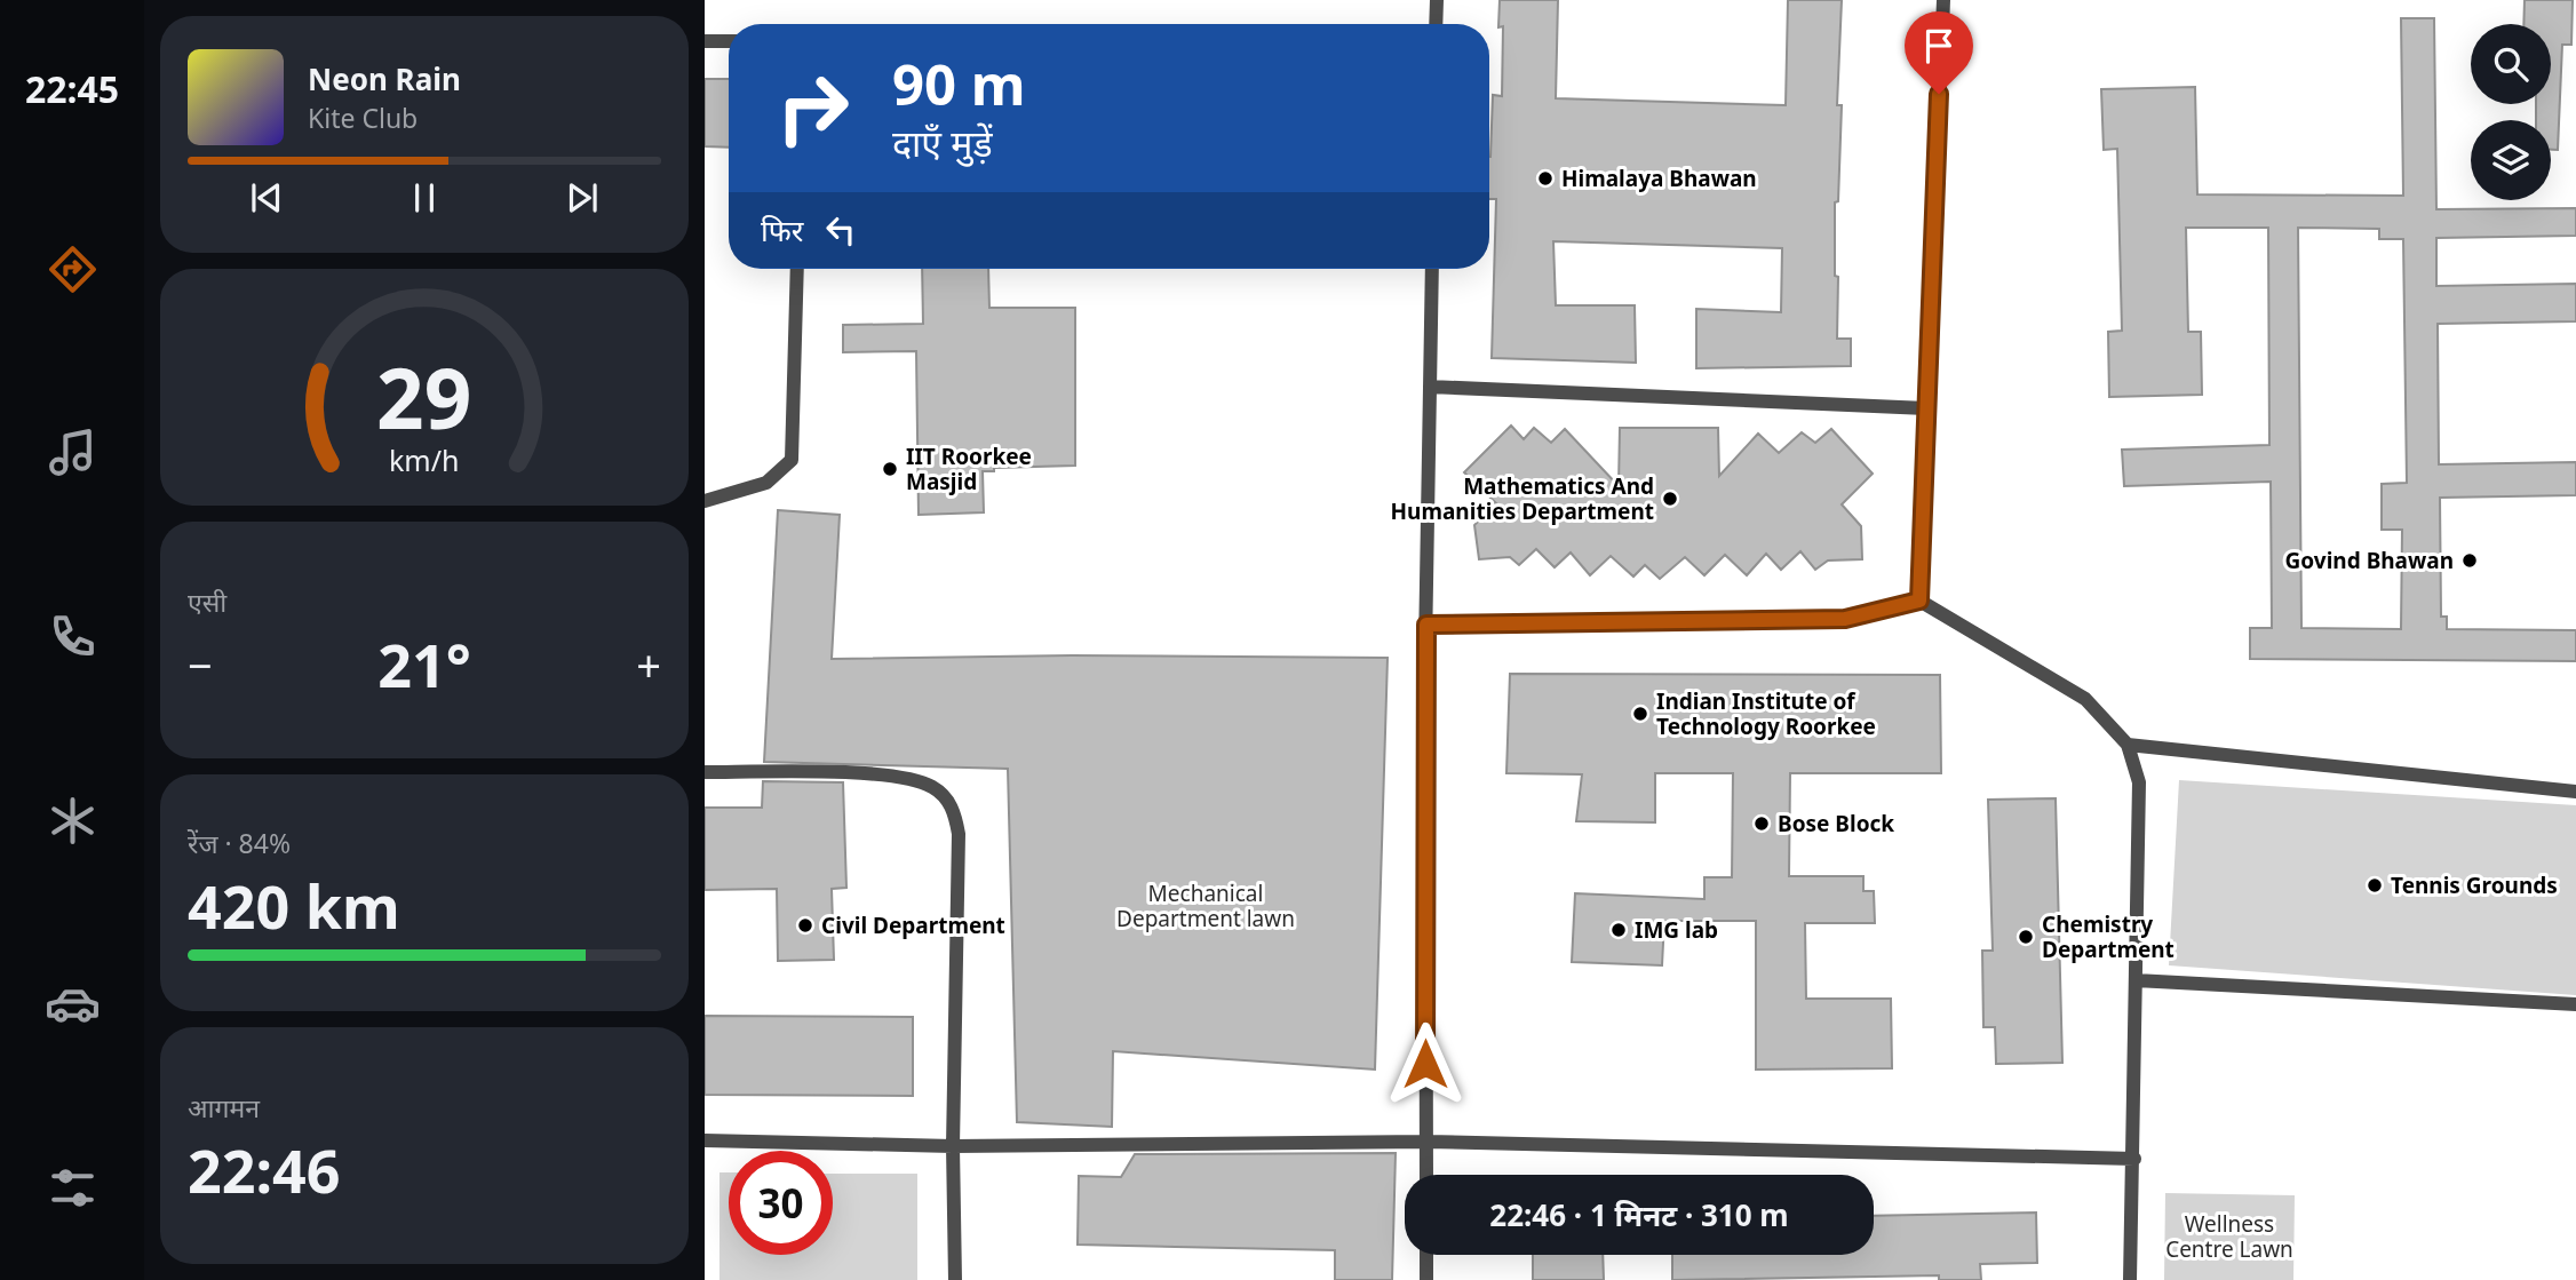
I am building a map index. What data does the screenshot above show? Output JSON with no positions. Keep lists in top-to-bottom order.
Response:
{
  "parks": ["Mechanical Department lawn", "Wellness Centre Lawn"],
  "places": [
    "Himalaya Bhawan",
    "IIT Roorkee Masjid",
    "Mathematics And Humanities Department",
    "Govind Bhawan",
    "Indian Institute of Technology Roorkee",
    "Bose Block",
    "Tennis Grounds",
    "Civil Department",
    "IMG lab",
    "Chemistry Department"
  ],
  "page": {
    "tabs": "22:45",
    "turn": ["90 m", "दाएँ मुड़ें"],
    "song": ["Neon Rain", "Kite Club"],
    "then": "फिर",
    "tile": [
      "एसी",
      ["रेंज · 84%", "420 km"],
      ["आगमन", "22:46"]
    ],
    "heat": ["−", "21°", "+"],
    "limit": "30",
    "trip": "22:46 · 1 मिनट · 310 m",
    "gauge": ["29", "km/h"]
  }
}
